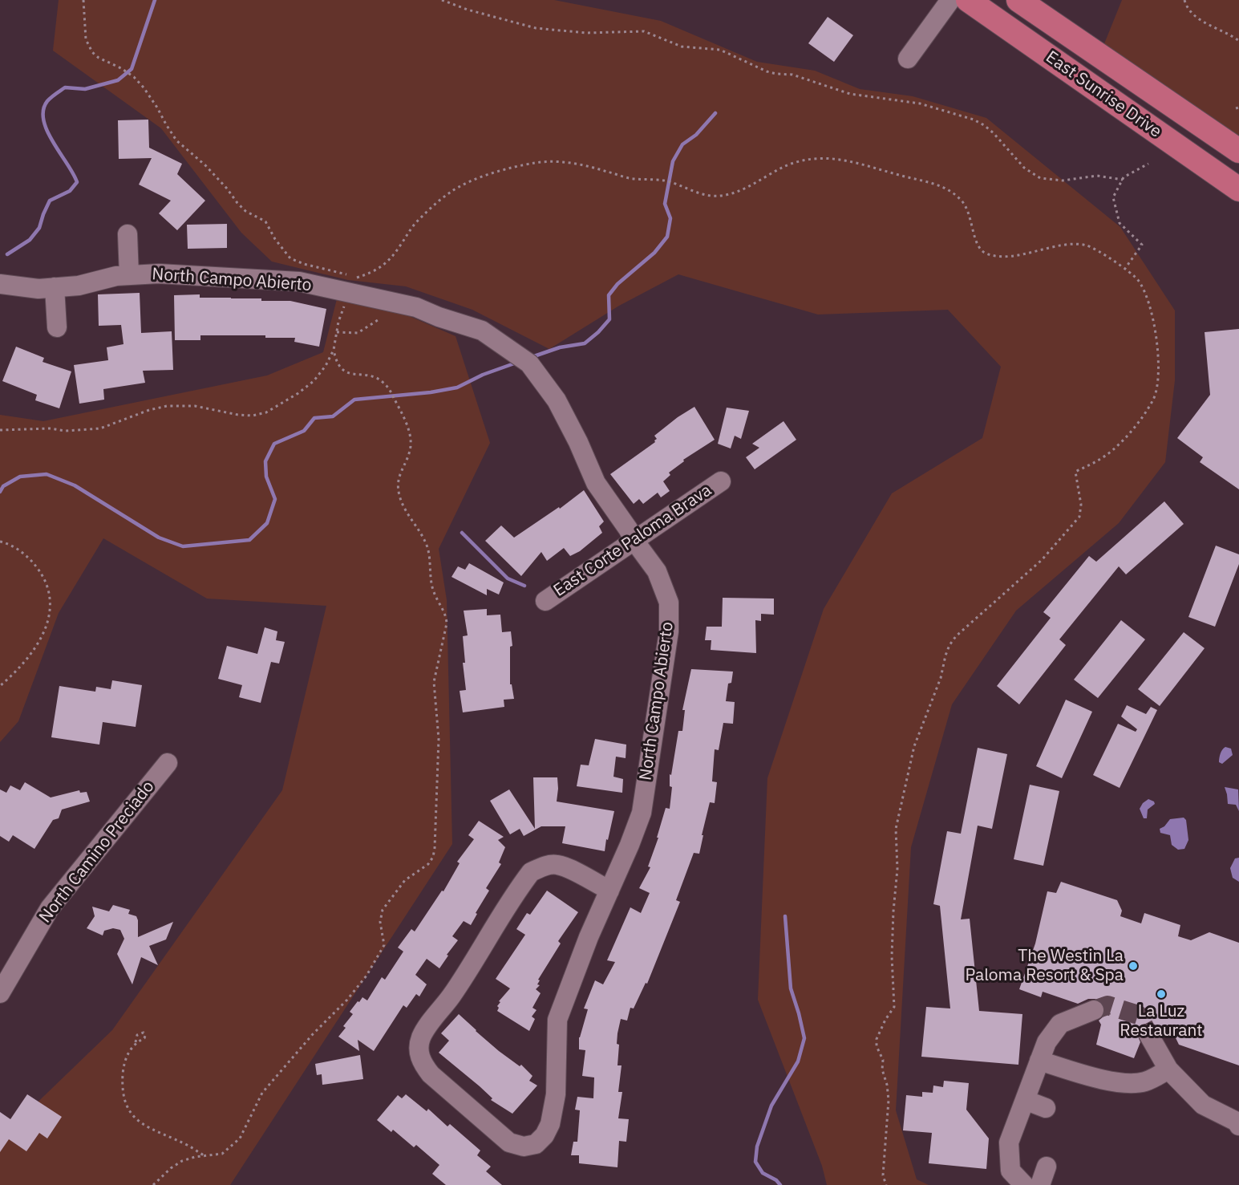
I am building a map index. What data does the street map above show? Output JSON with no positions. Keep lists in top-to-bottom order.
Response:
{
  "streets": {
    "main road": ["East Sunrise Drive"],
    "street": ["North Campo Abierto", "East Corte Paloma Brava", "North Camino Preciado"]
  },
  "crossings": [
    ["North Campo Abierto", "East Corte Paloma Brava"]
  ],
  "places": ["The Westin La Paloma Resort & Spa", "La Luz Restaurant"]
}
